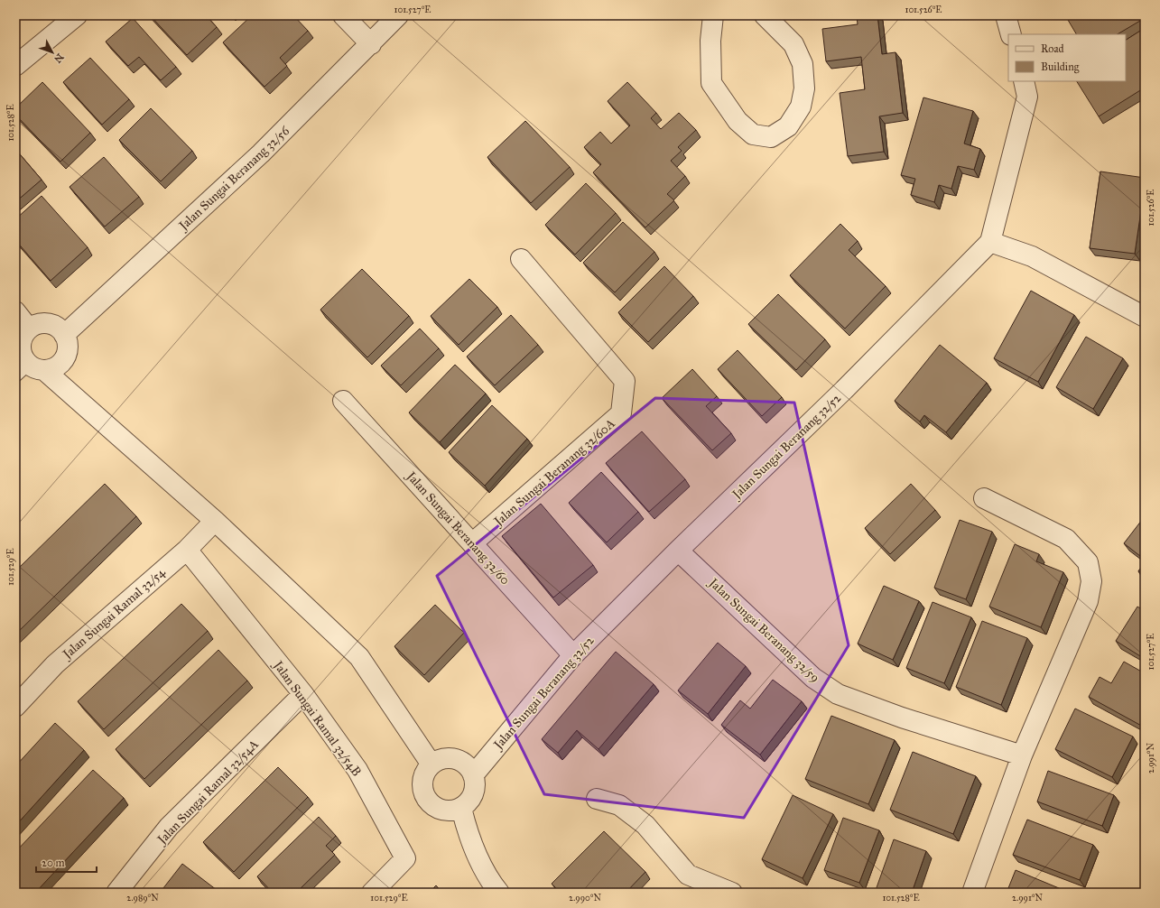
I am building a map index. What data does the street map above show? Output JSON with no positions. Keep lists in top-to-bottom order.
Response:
{
  "streets": {
    "street": [
      "Jalan Sungai Beranang 32/56",
      "Jalan Sungai Beranang 32/52",
      "Jalan Sungai Beranang 32/60A",
      "Jalan Sungai Beranang 32/60",
      "Jalan Sungai Ramal 32/54",
      "Jalan Sungai Beranang 32/59",
      "Jalan Sungai Ramal 32/54B",
      "Jalan Sungai Ramal 32/54A"
    ]
  },
  "crossings": [
    ["Jalan Sungai Beranang 32/52", "Jalan Sungai Beranang 32/60"],
    ["Jalan Sungai Beranang 32/52", "Jalan Sungai Beranang 32/59"],
    ["Jalan Sungai Beranang 32/60A", "Jalan Sungai Beranang 32/60"],
    ["Jalan Sungai Ramal 32/54", "Jalan Sungai Ramal 32/54B"],
    ["Jalan Sungai Ramal 32/54B", "Jalan Sungai Ramal 32/54A"]
  ],
  "legend": ["Road", "Building"],
  "scale_bar": "20 m",
  "north": "bottom right",
  "coordinates": [
    "101.527°E",
    "101.526°E",
    "101.528°E",
    "101.529°E",
    "2.991°N",
    "2.989°N",
    "2.990°N"
  ]
}
